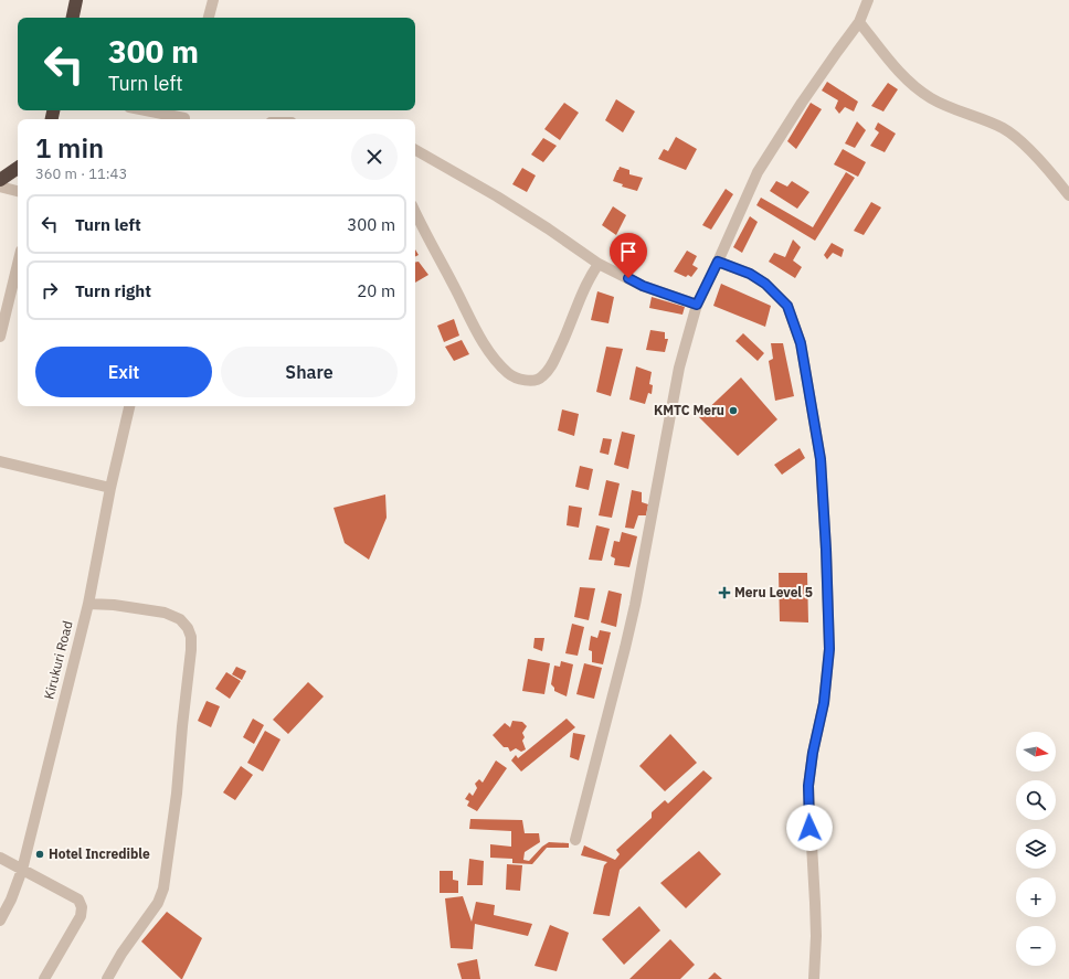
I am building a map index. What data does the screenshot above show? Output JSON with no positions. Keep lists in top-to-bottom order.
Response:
{
  "streets": {
    "street": ["Kirukuri Road"]
  },
  "places": {
    "other": ["KMTC Meru", "Hotel Incredible"],
    "health": ["Meru Level 5"]
  },
  "north": "right",
  "page": {
    "turn": ["300 m", "Turn left"],
    "heading": ["1 min", "360 m · 11:43"],
    "list": [
      {
        "name": "Turn left",
        "value": "300 m"
      },
      {
        "name": "Turn right",
        "value": "20 m"
      }
    ],
    "buttons": ["Exit", "Share"],
    "map_buttons": ["+", "−"]
  }
}
